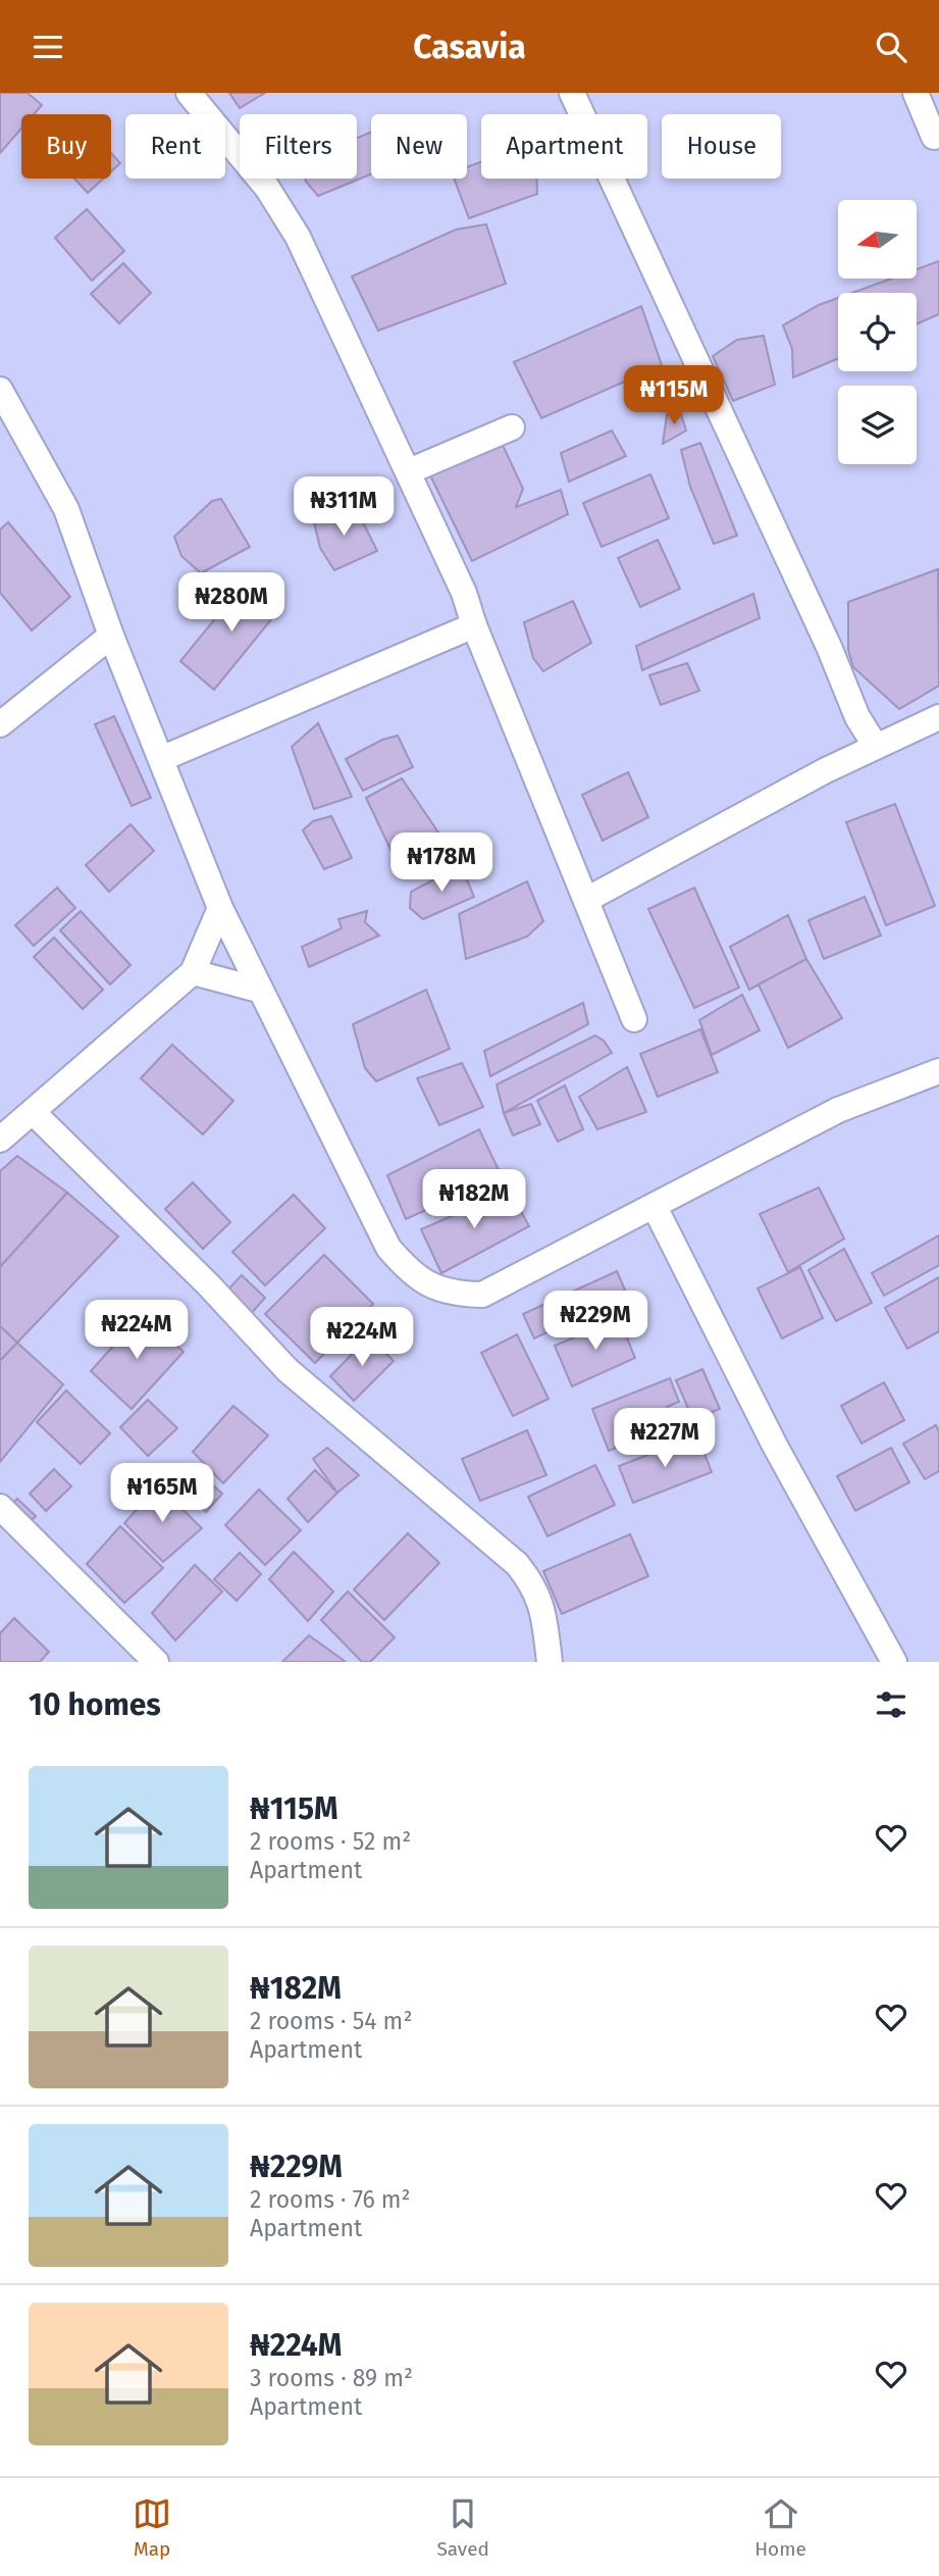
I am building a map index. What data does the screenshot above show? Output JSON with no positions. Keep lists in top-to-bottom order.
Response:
{
  "north": "left",
  "page": {
    "header": "Casavia",
    "chip": [
      "Buy",
      "Rent",
      "Filters",
      "New",
      "Apartment",
      "House"
    ],
    "price": [
      "₦115M",
      "₦311M",
      "₦280M",
      "₦178M",
      "₦182M",
      "₦229M",
      "₦224M",
      "₦224M",
      "₦227M",
      "₦165M"
    ],
    "heading": "10 homes",
    "list": [
      {
        "name": "₦115M",
        "note": "2 rooms · 52 m² · Apartment"
      },
      {
        "name": "₦182M",
        "note": "2 rooms · 54 m² · Apartment"
      },
      {
        "name": "₦229M",
        "note": "2 rooms · 76 m² · Apartment"
      },
      {
        "name": "₦224M",
        "note": "3 rooms · 89 m² · Apartment"
      }
    ],
    "tabs": ["Map", "Saved", "Home"]
  }
}
